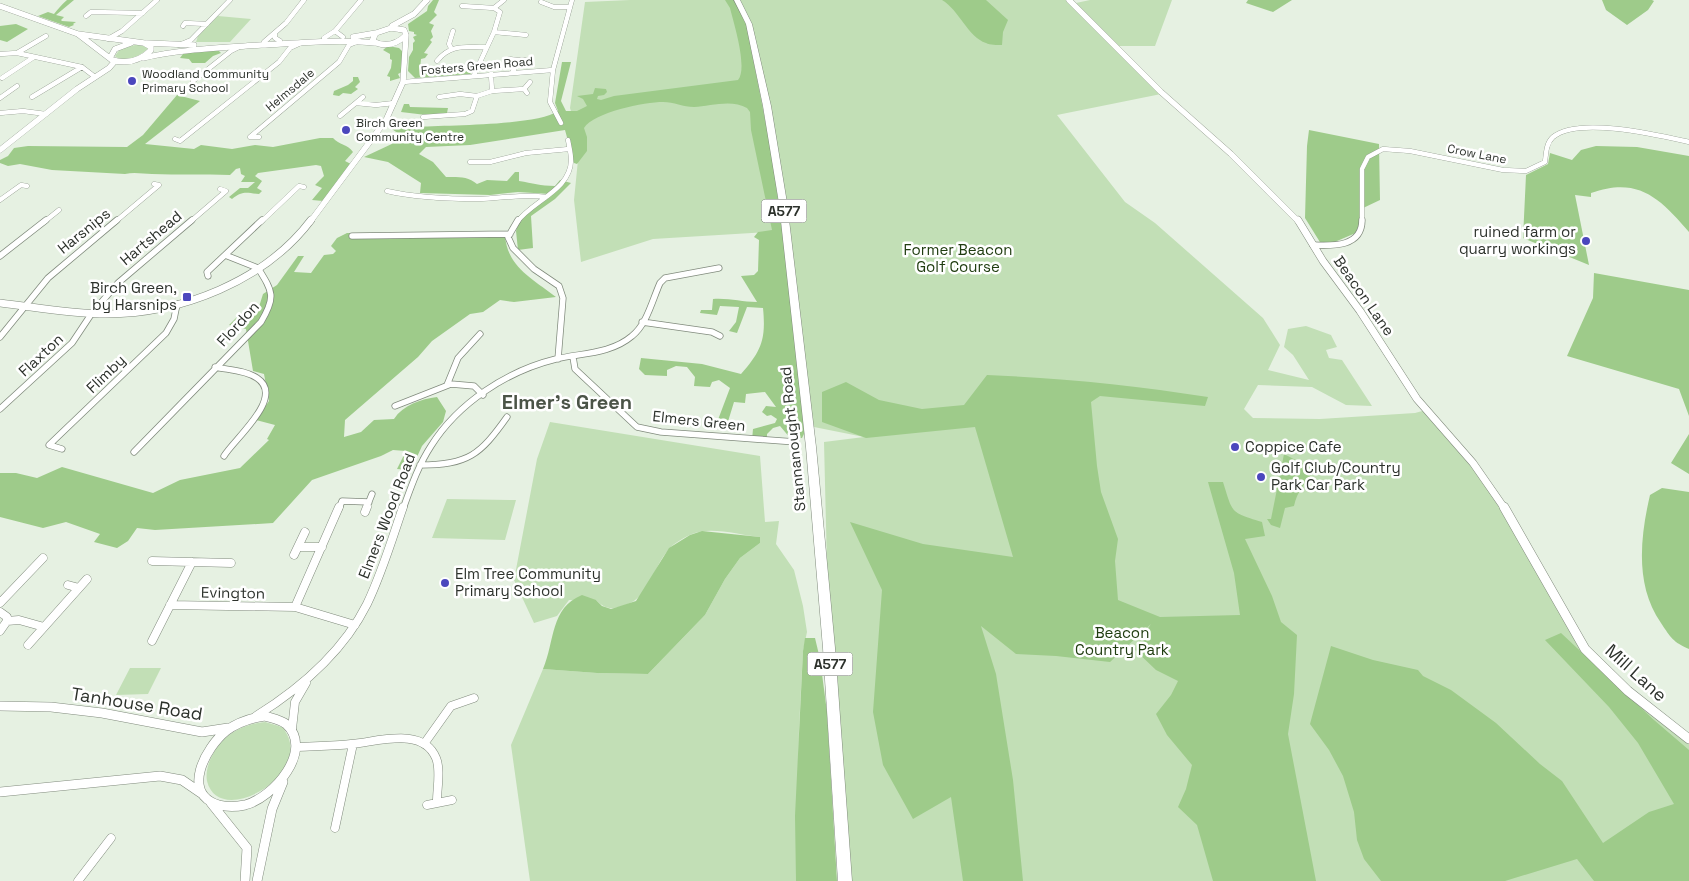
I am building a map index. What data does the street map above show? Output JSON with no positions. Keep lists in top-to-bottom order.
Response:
{
  "streets": {
    "main road": ["A577", "Stannanought Road"],
    "street": [
      "Fosters Green Road",
      "Helmsdale",
      "Crow Lane",
      "Harsnips",
      "Hartshead",
      "Beacon Lane",
      "Flordon",
      "Flaxton",
      "Flimby",
      "Elmers Green",
      "Elmers Wood Road",
      "Evington",
      "Mill Lane",
      "Tanhouse Road"
    ]
  },
  "crossings": [
    ["Crow Lane", "Beacon Lane"],
    ["Hartshead", "Flaxton"],
    ["Beacon Lane", "Mill Lane"],
    ["Elmers Wood Road", "Evington"],
    ["Elmers Wood Road", "Tanhouse Road"]
  ],
  "districts": ["Elmer's Green"],
  "parks": ["Former Beacon Golf Course", "Beacon Country Park"],
  "places": {
    "other": [
      "Woodland Community Primary School",
      "Birch Green Community Centre",
      "ruined farm or quarry workings",
      "Coppice Cafe",
      "Golf Club/Country Park Car Park",
      "Elm Tree Community Primary School"
    ],
    "transit": ["Birch Green, by Harsnips"]
  }
}
